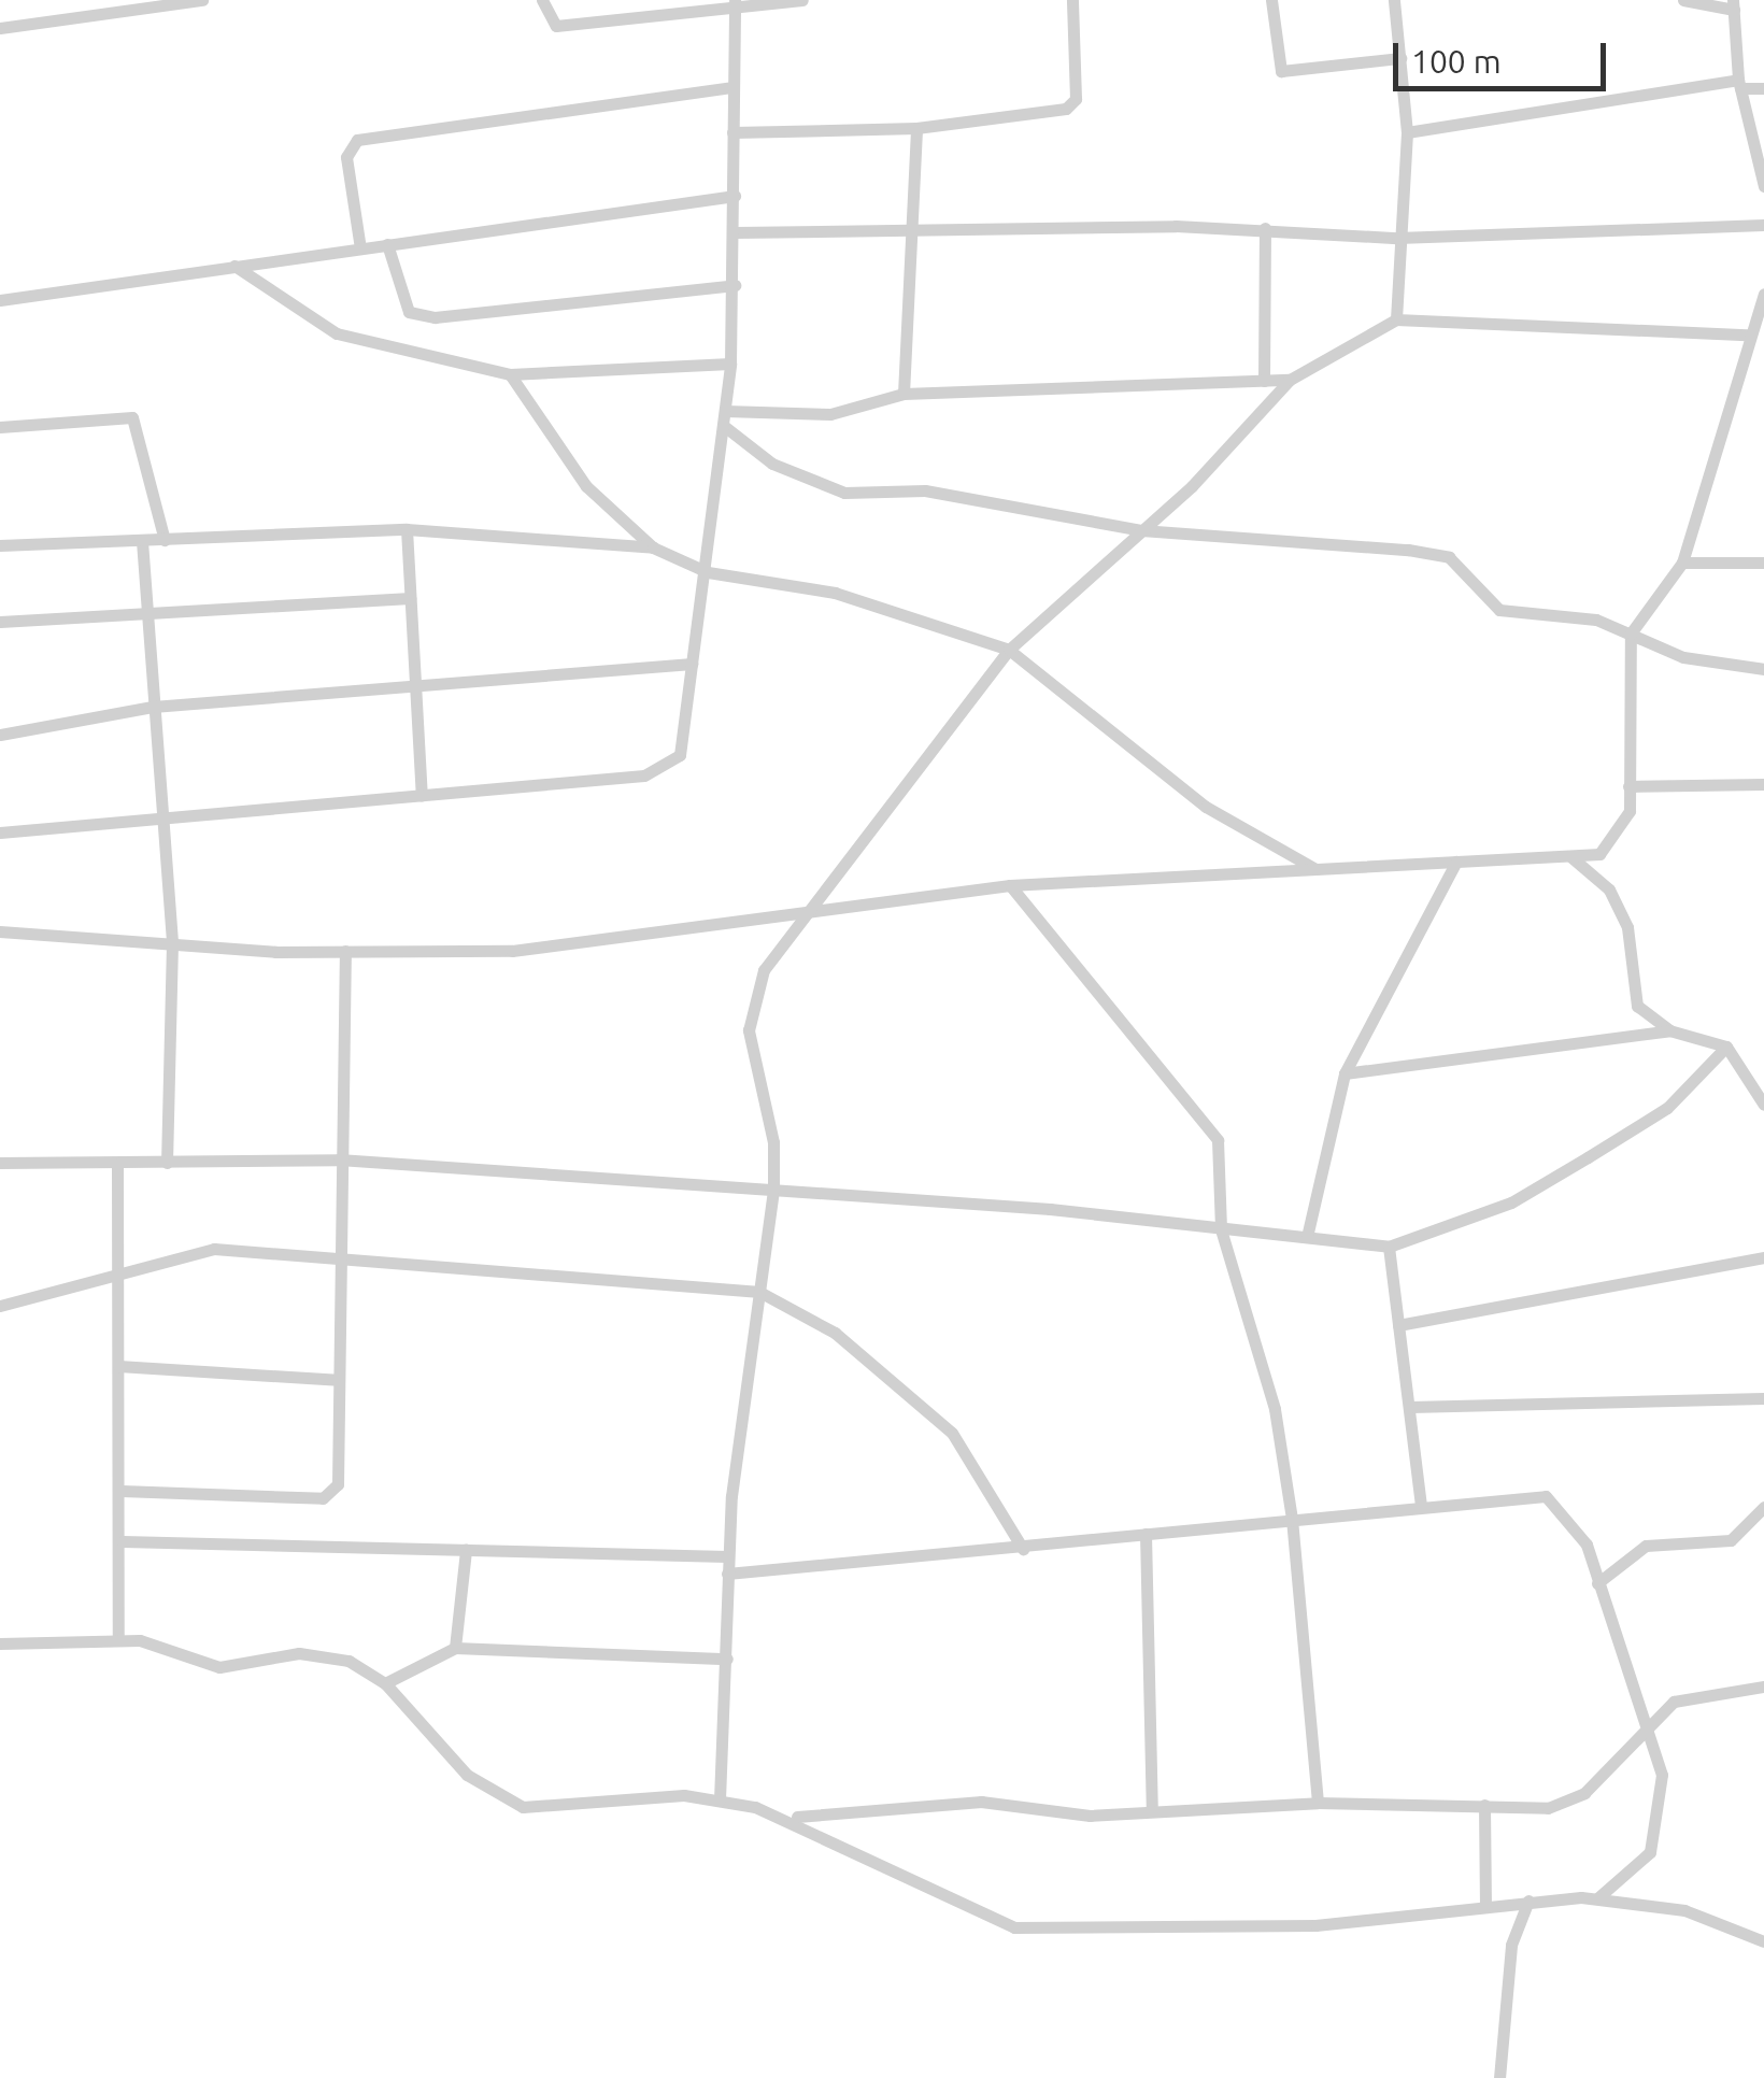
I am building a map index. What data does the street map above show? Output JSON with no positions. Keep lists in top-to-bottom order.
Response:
{
  "scale_bar": "100 m"
}
